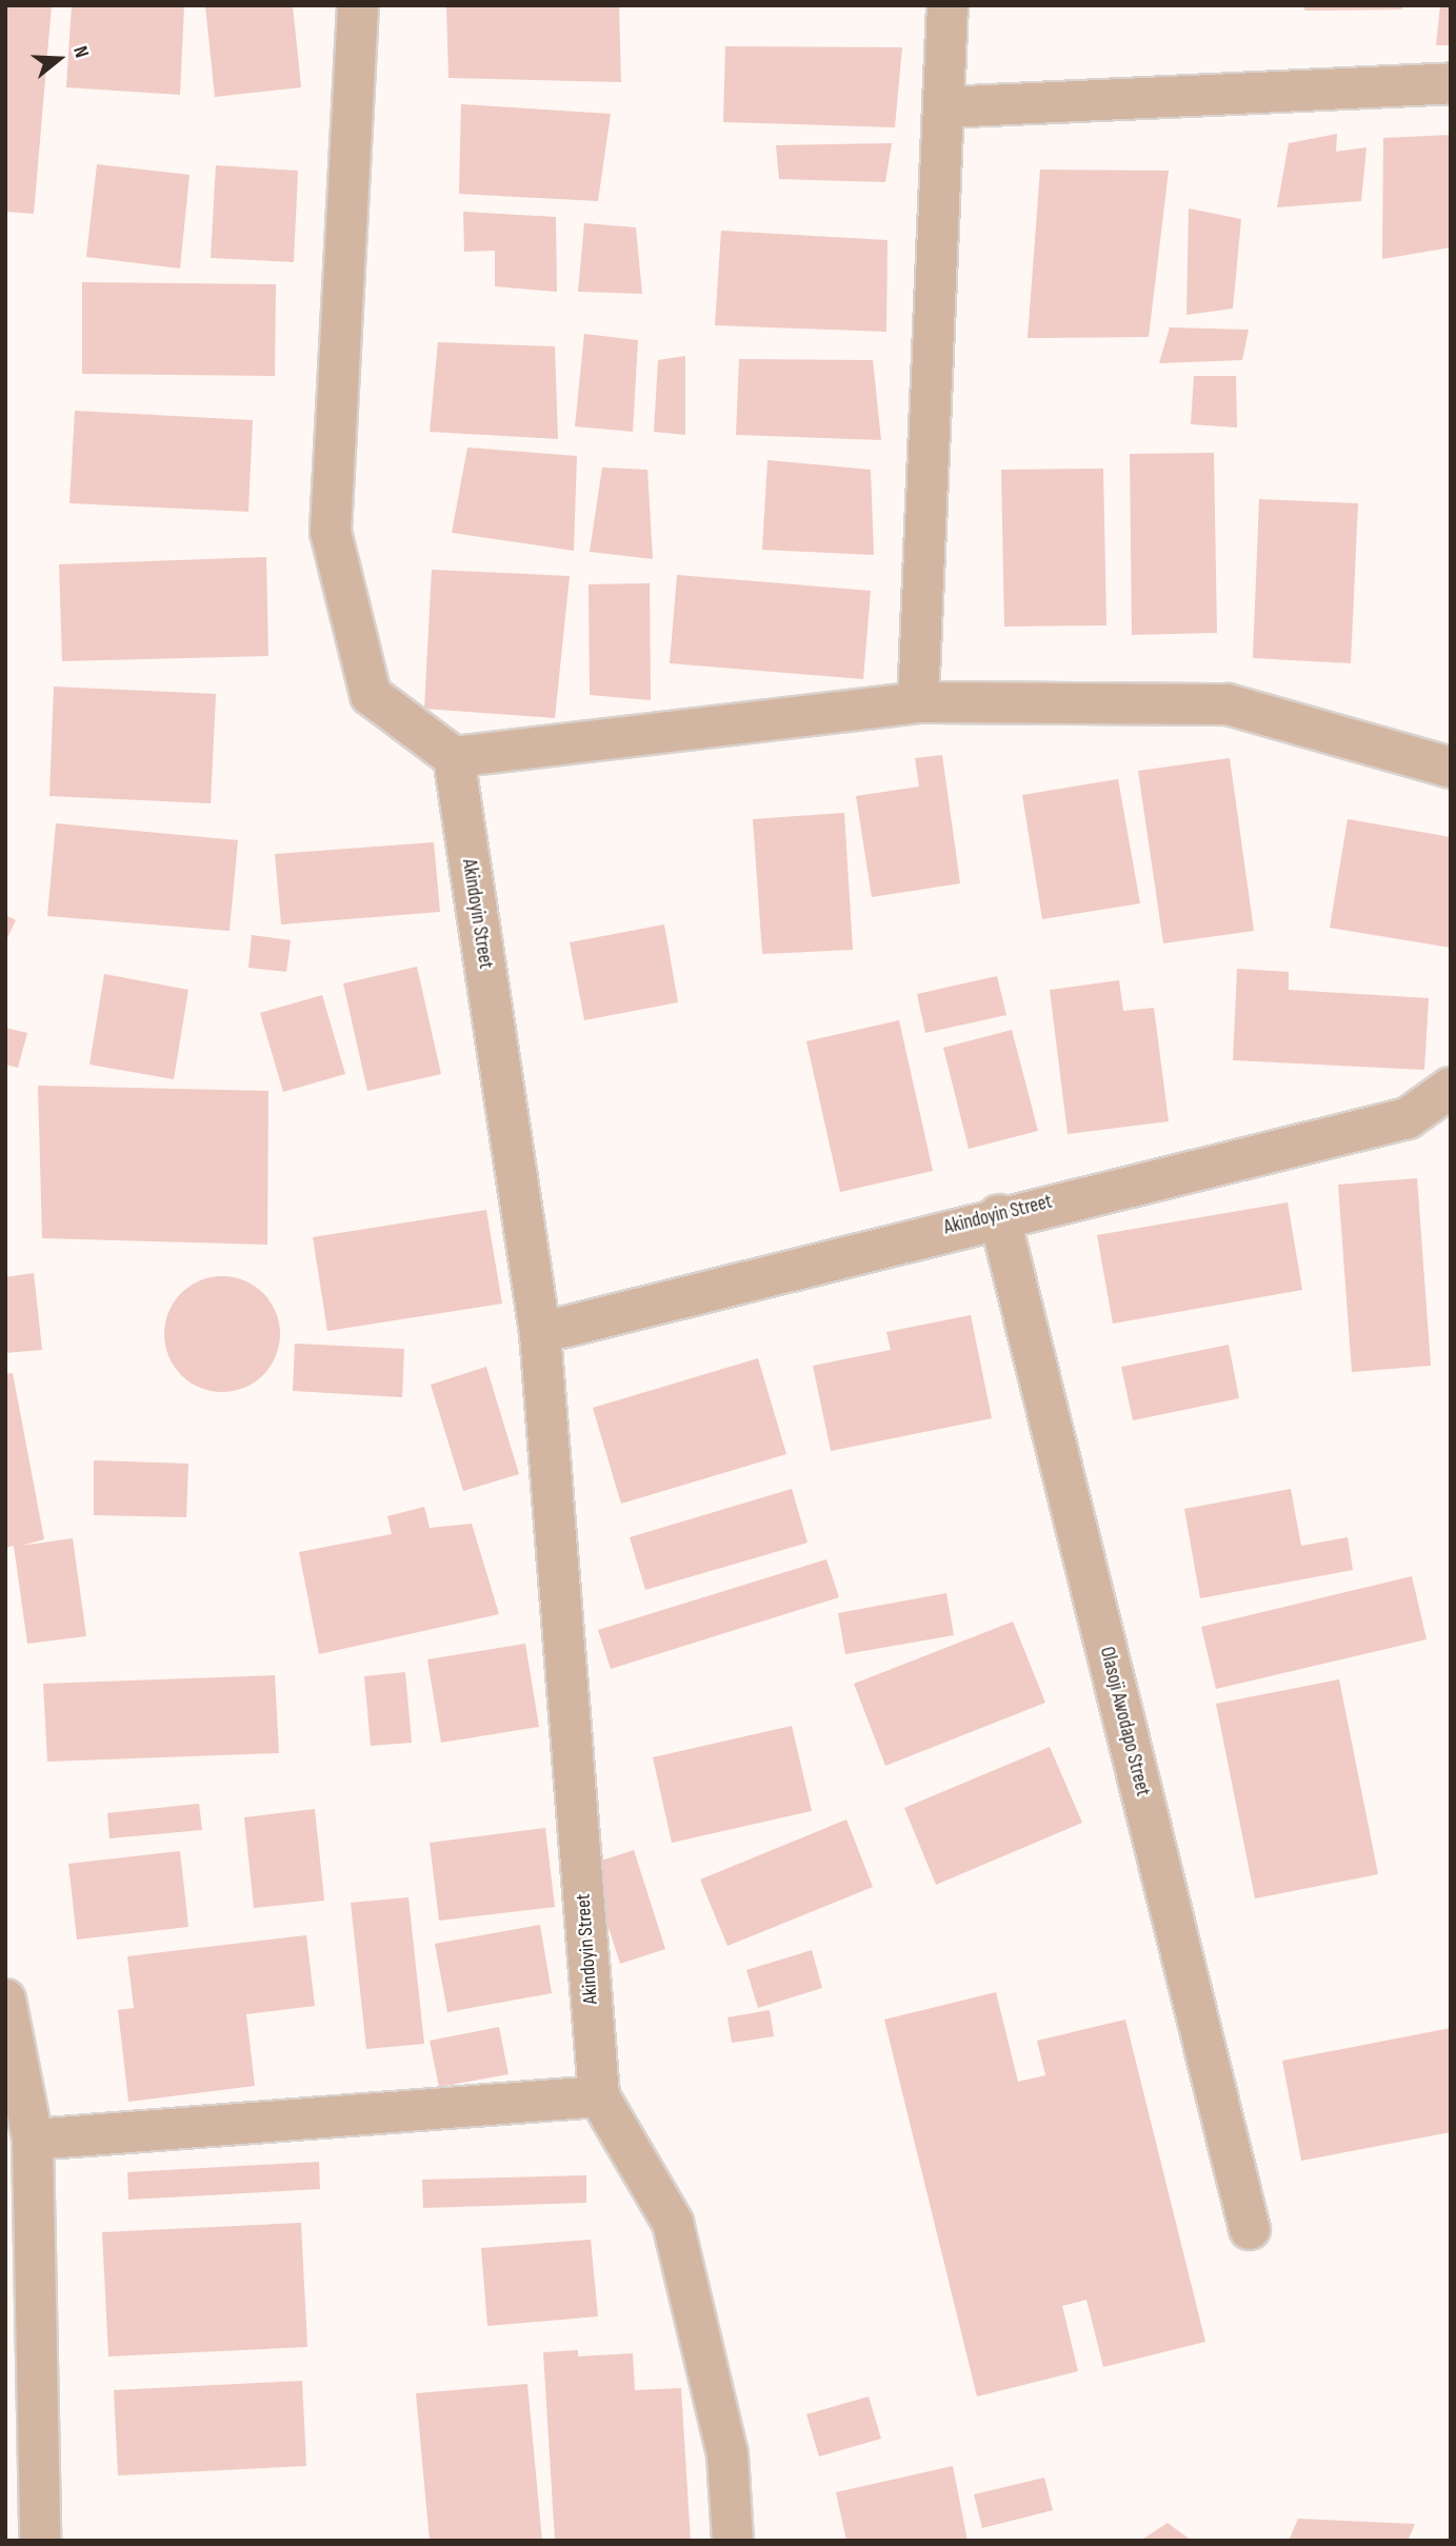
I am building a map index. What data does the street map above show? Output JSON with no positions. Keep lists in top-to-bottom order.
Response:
{
  "streets": {
    "street": ["Akindoyin Street", "Olasoji Awodapo Street"]
  },
  "crossings": [
    ["Akindoyin Street", "Olasoji Awodapo Street"]
  ],
  "north": "right"
}
